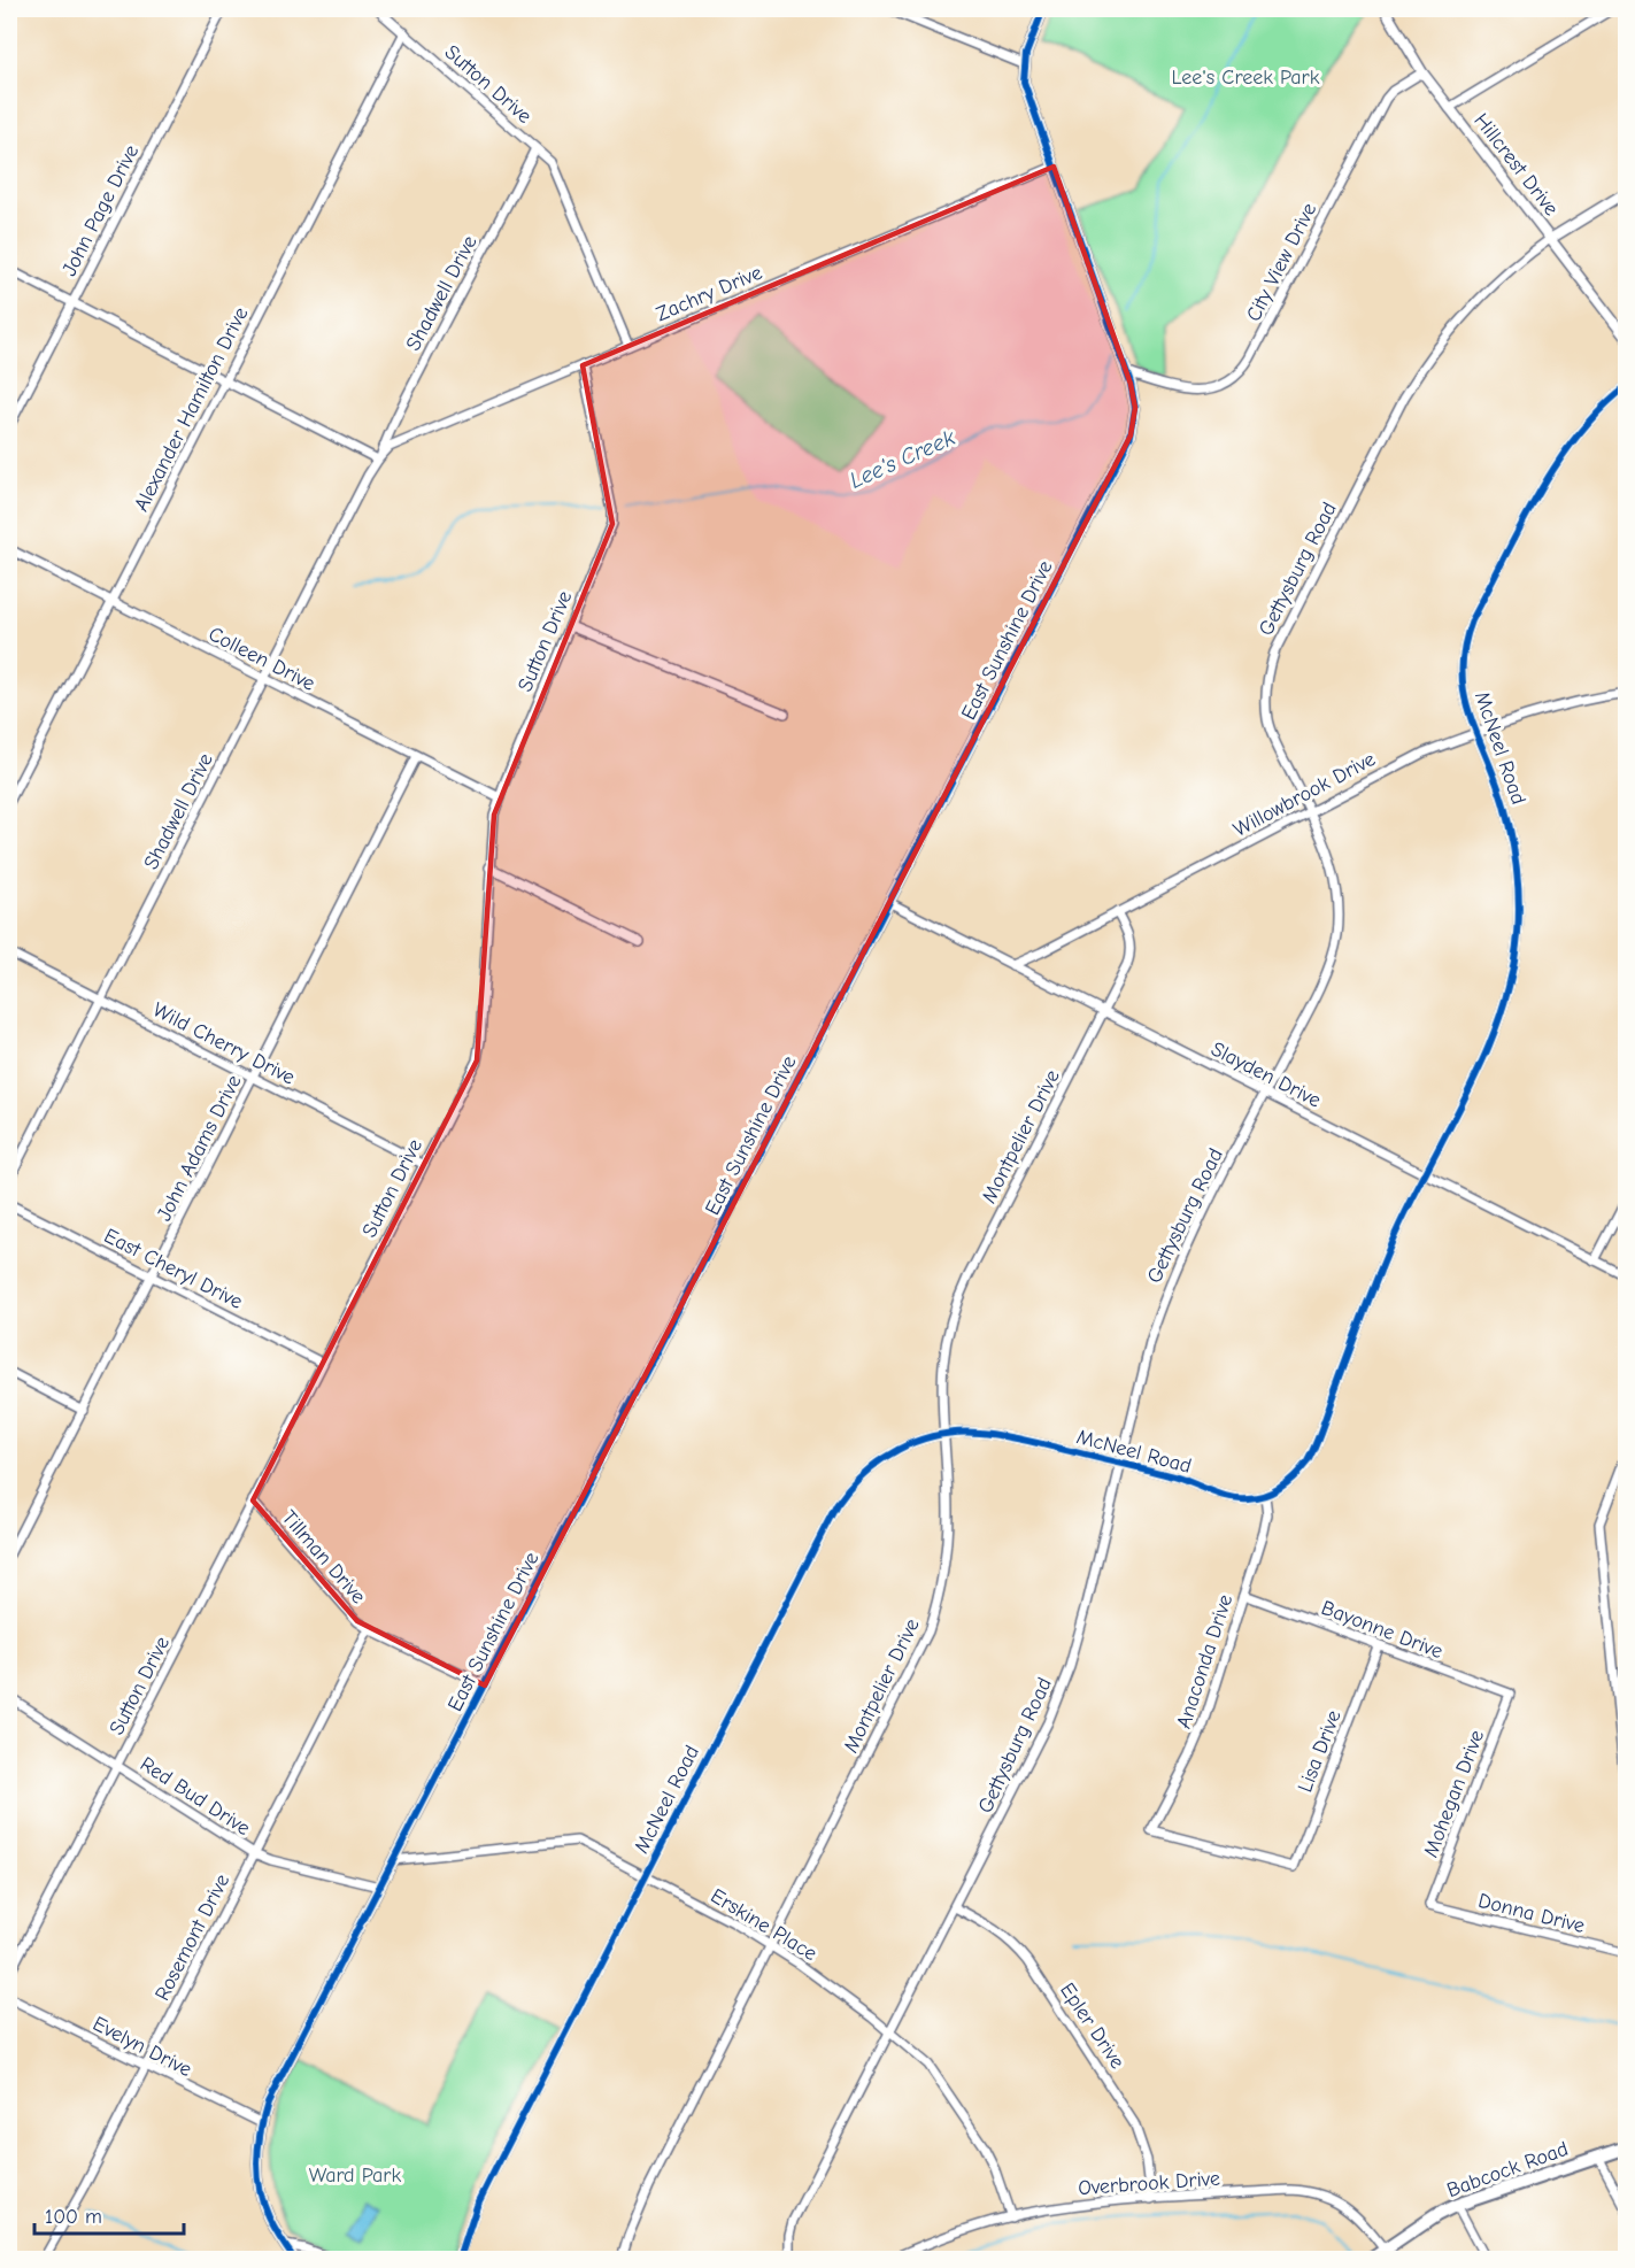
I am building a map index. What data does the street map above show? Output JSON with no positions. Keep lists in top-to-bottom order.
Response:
{
  "streets": {
    "main road": ["Babcock Road"],
    "street": [
      "Sutton Drive",
      "Hillcrest Drive",
      "John Page Drive",
      "City View Drive",
      "Shadwell Drive",
      "Zachry Drive",
      "Alexander Hamilton Drive",
      "Gettysburg Road",
      "East Sunshine Drive",
      "Colleen Drive",
      "McNeel Road",
      "Willowbrook Drive",
      "Wild Cherry Drive",
      "Slayden Drive",
      "Montpelier Drive",
      "John Adams Drive",
      "East Cheryl Drive",
      "Tillman Drive",
      "Bayonne Drive",
      "Anaconda Drive",
      "Lisa Drive",
      "Mohegan Drive",
      "Red Bud Drive",
      "Donna Drive",
      "Erskine Place",
      "Rosemont Drive",
      "Epler Drive",
      "Evelyn Drive",
      "Overbrook Drive"
    ]
  },
  "crossings": [
    ["Sutton Drive", "Shadwell Drive"],
    ["Sutton Drive", "Zachry Drive"],
    ["Sutton Drive", "Alexander Hamilton Drive"],
    ["Sutton Drive", "Colleen Drive"],
    ["Sutton Drive", "Wild Cherry Drive"],
    ["Sutton Drive", "East Cheryl Drive"],
    ["Sutton Drive", "Tillman Drive"],
    ["Sutton Drive", "Red Bud Drive"],
    ["Hillcrest Drive", "City View Drive"],
    ["Hillcrest Drive", "Gettysburg Road"],
    ["City View Drive", "East Sunshine Drive"],
    ["Shadwell Drive", "Zachry Drive"],
    ["Shadwell Drive", "Colleen Drive"],
    ["Shadwell Drive", "Wild Cherry Drive"],
    ["Zachry Drive", "East Sunshine Drive"],
    ["Alexander Hamilton Drive", "Colleen Drive"],
    ["Gettysburg Road", "McNeel Road"],
    ["Gettysburg Road", "Willowbrook Drive"],
    ["Gettysburg Road", "Slayden Drive"],
    ["Gettysburg Road", "Erskine Place"],
    ["Gettysburg Road", "Epler Drive"],
    ["East Sunshine Drive", "Slayden Drive"],
    ["East Sunshine Drive", "Tillman Drive"],
    ["East Sunshine Drive", "Red Bud Drive"],
    ["East Sunshine Drive", "Erskine Place"],
    ["East Sunshine Drive", "Evelyn Drive"],
    ["Colleen Drive", "John Adams Drive"],
    ["McNeel Road", "Willowbrook Drive"],
    ["McNeel Road", "Slayden Drive"],
    ["McNeel Road", "Montpelier Drive"],
    ["McNeel Road", "Anaconda Drive"],
    ["McNeel Road", "Erskine Place"],
    ["Willowbrook Drive", "Slayden Drive"],
    ["Willowbrook Drive", "Montpelier Drive"],
    ["Wild Cherry Drive", "John Adams Drive"],
    ["Slayden Drive", "Montpelier Drive"],
    ["Montpelier Drive", "Erskine Place"],
    ["John Adams Drive", "East Cheryl Drive"],
    ["Tillman Drive", "Rosemont Drive"],
    ["Bayonne Drive", "Anaconda Drive"],
    ["Bayonne Drive", "Lisa Drive"],
    ["Bayonne Drive", "Mohegan Drive"],
    ["Anaconda Drive", "Lisa Drive"],
    ["Mohegan Drive", "Donna Drive"],
    ["Red Bud Drive", "Rosemont Drive"],
    ["Erskine Place", "Overbrook Drive"],
    ["Rosemont Drive", "Evelyn Drive"],
    ["Epler Drive", "Overbrook Drive"],
    ["Babcock Road", "Overbrook Drive"]
  ],
  "water": ["Lee's Creek"],
  "parks": ["Lee's Creek Park", "Ward Park"],
  "scale_bar": "100 m"
}
